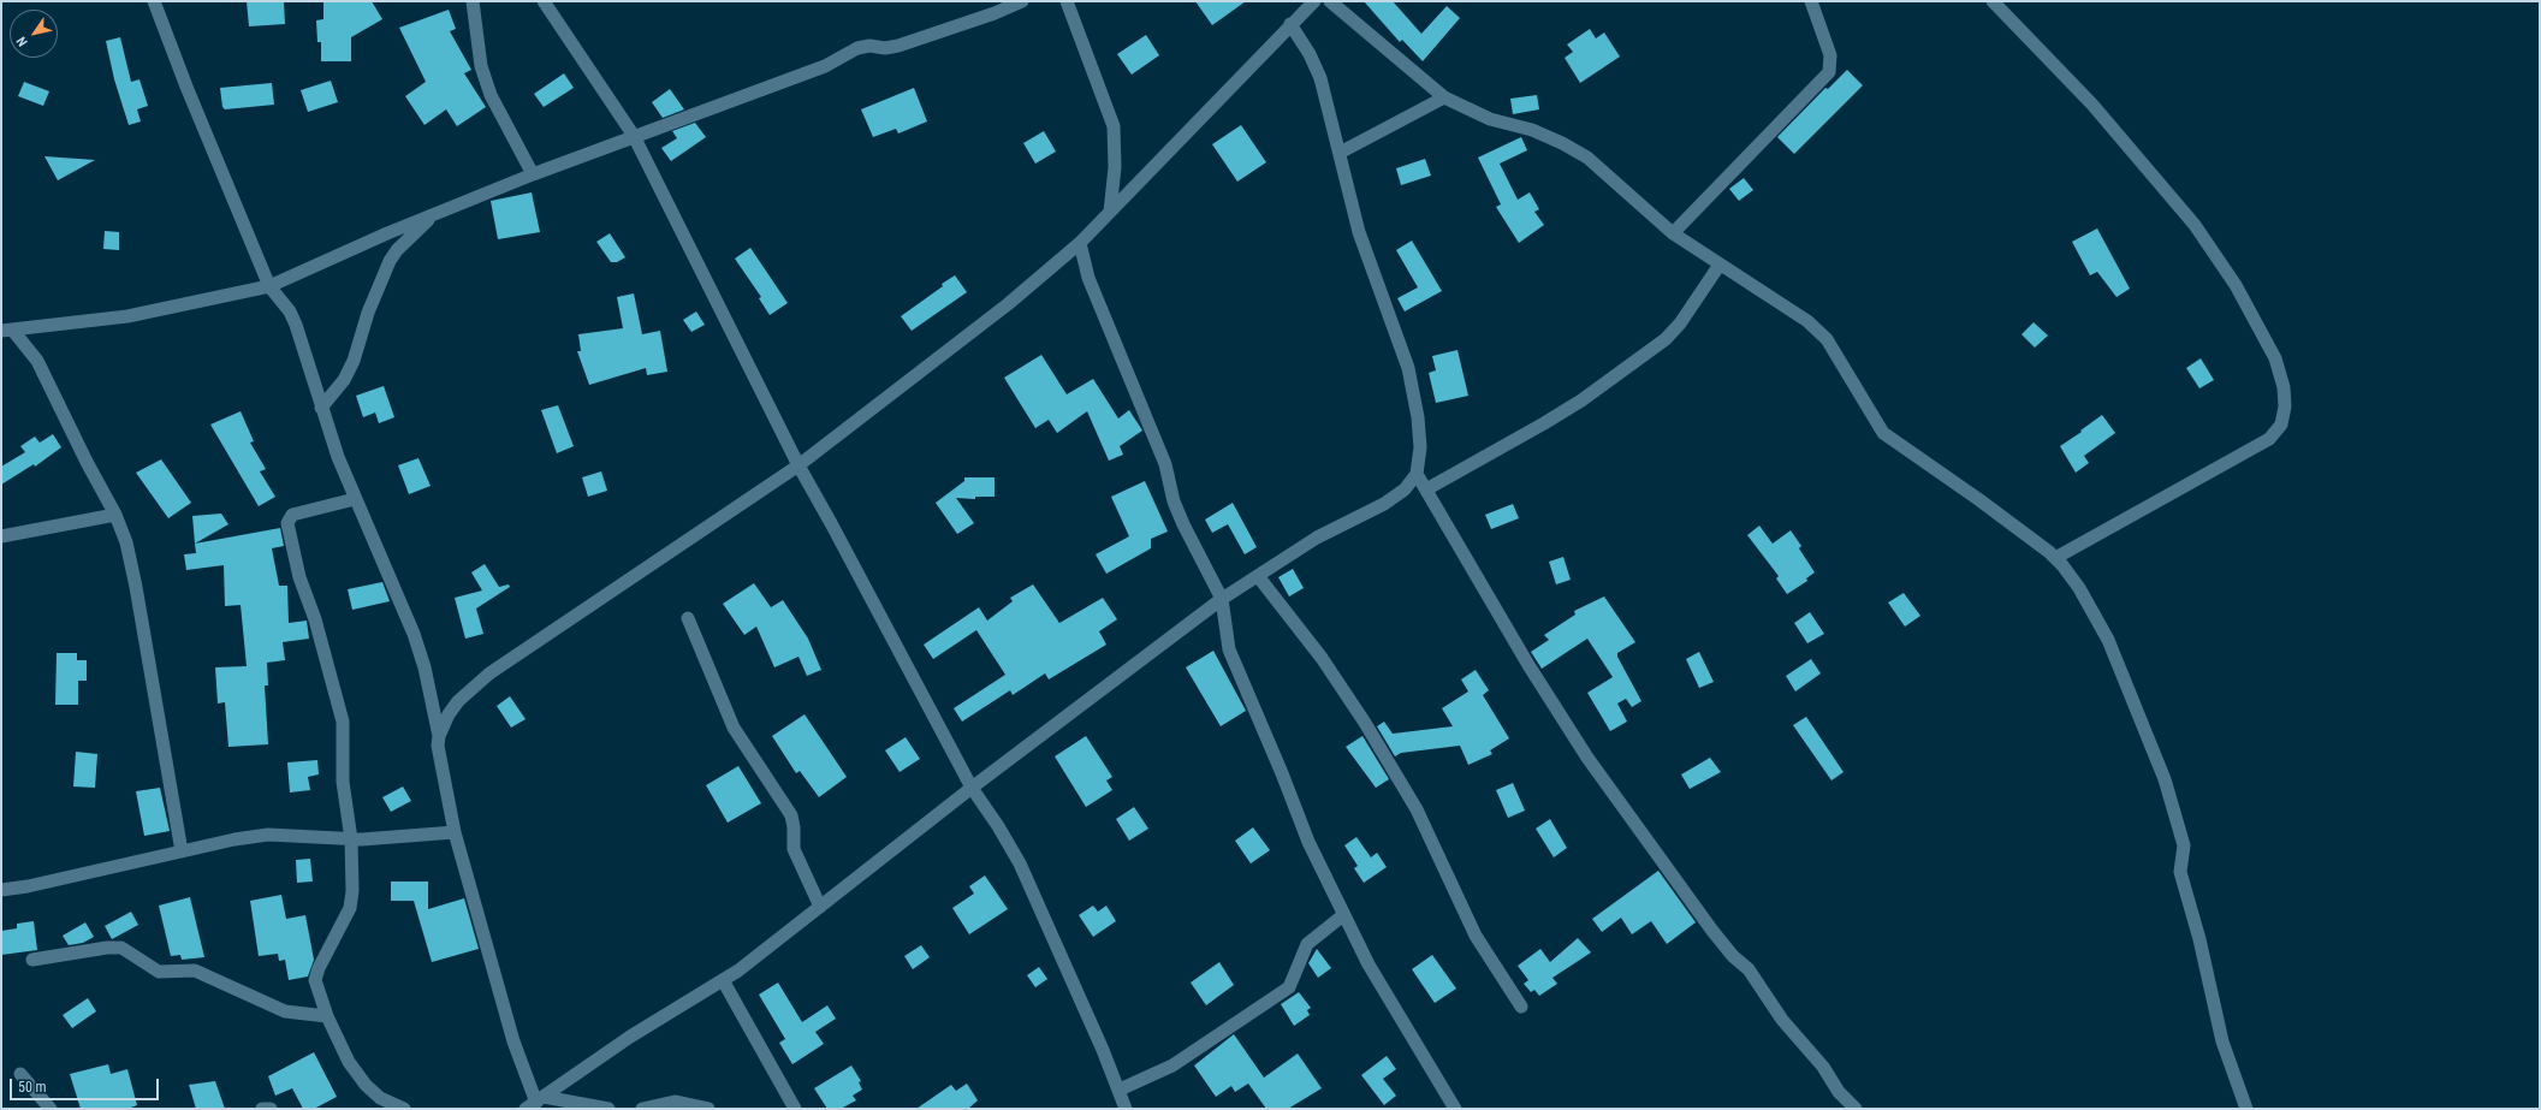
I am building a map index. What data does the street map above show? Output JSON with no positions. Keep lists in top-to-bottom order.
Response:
{
  "scale_bar": "50 m",
  "north": "bottom left"
}
